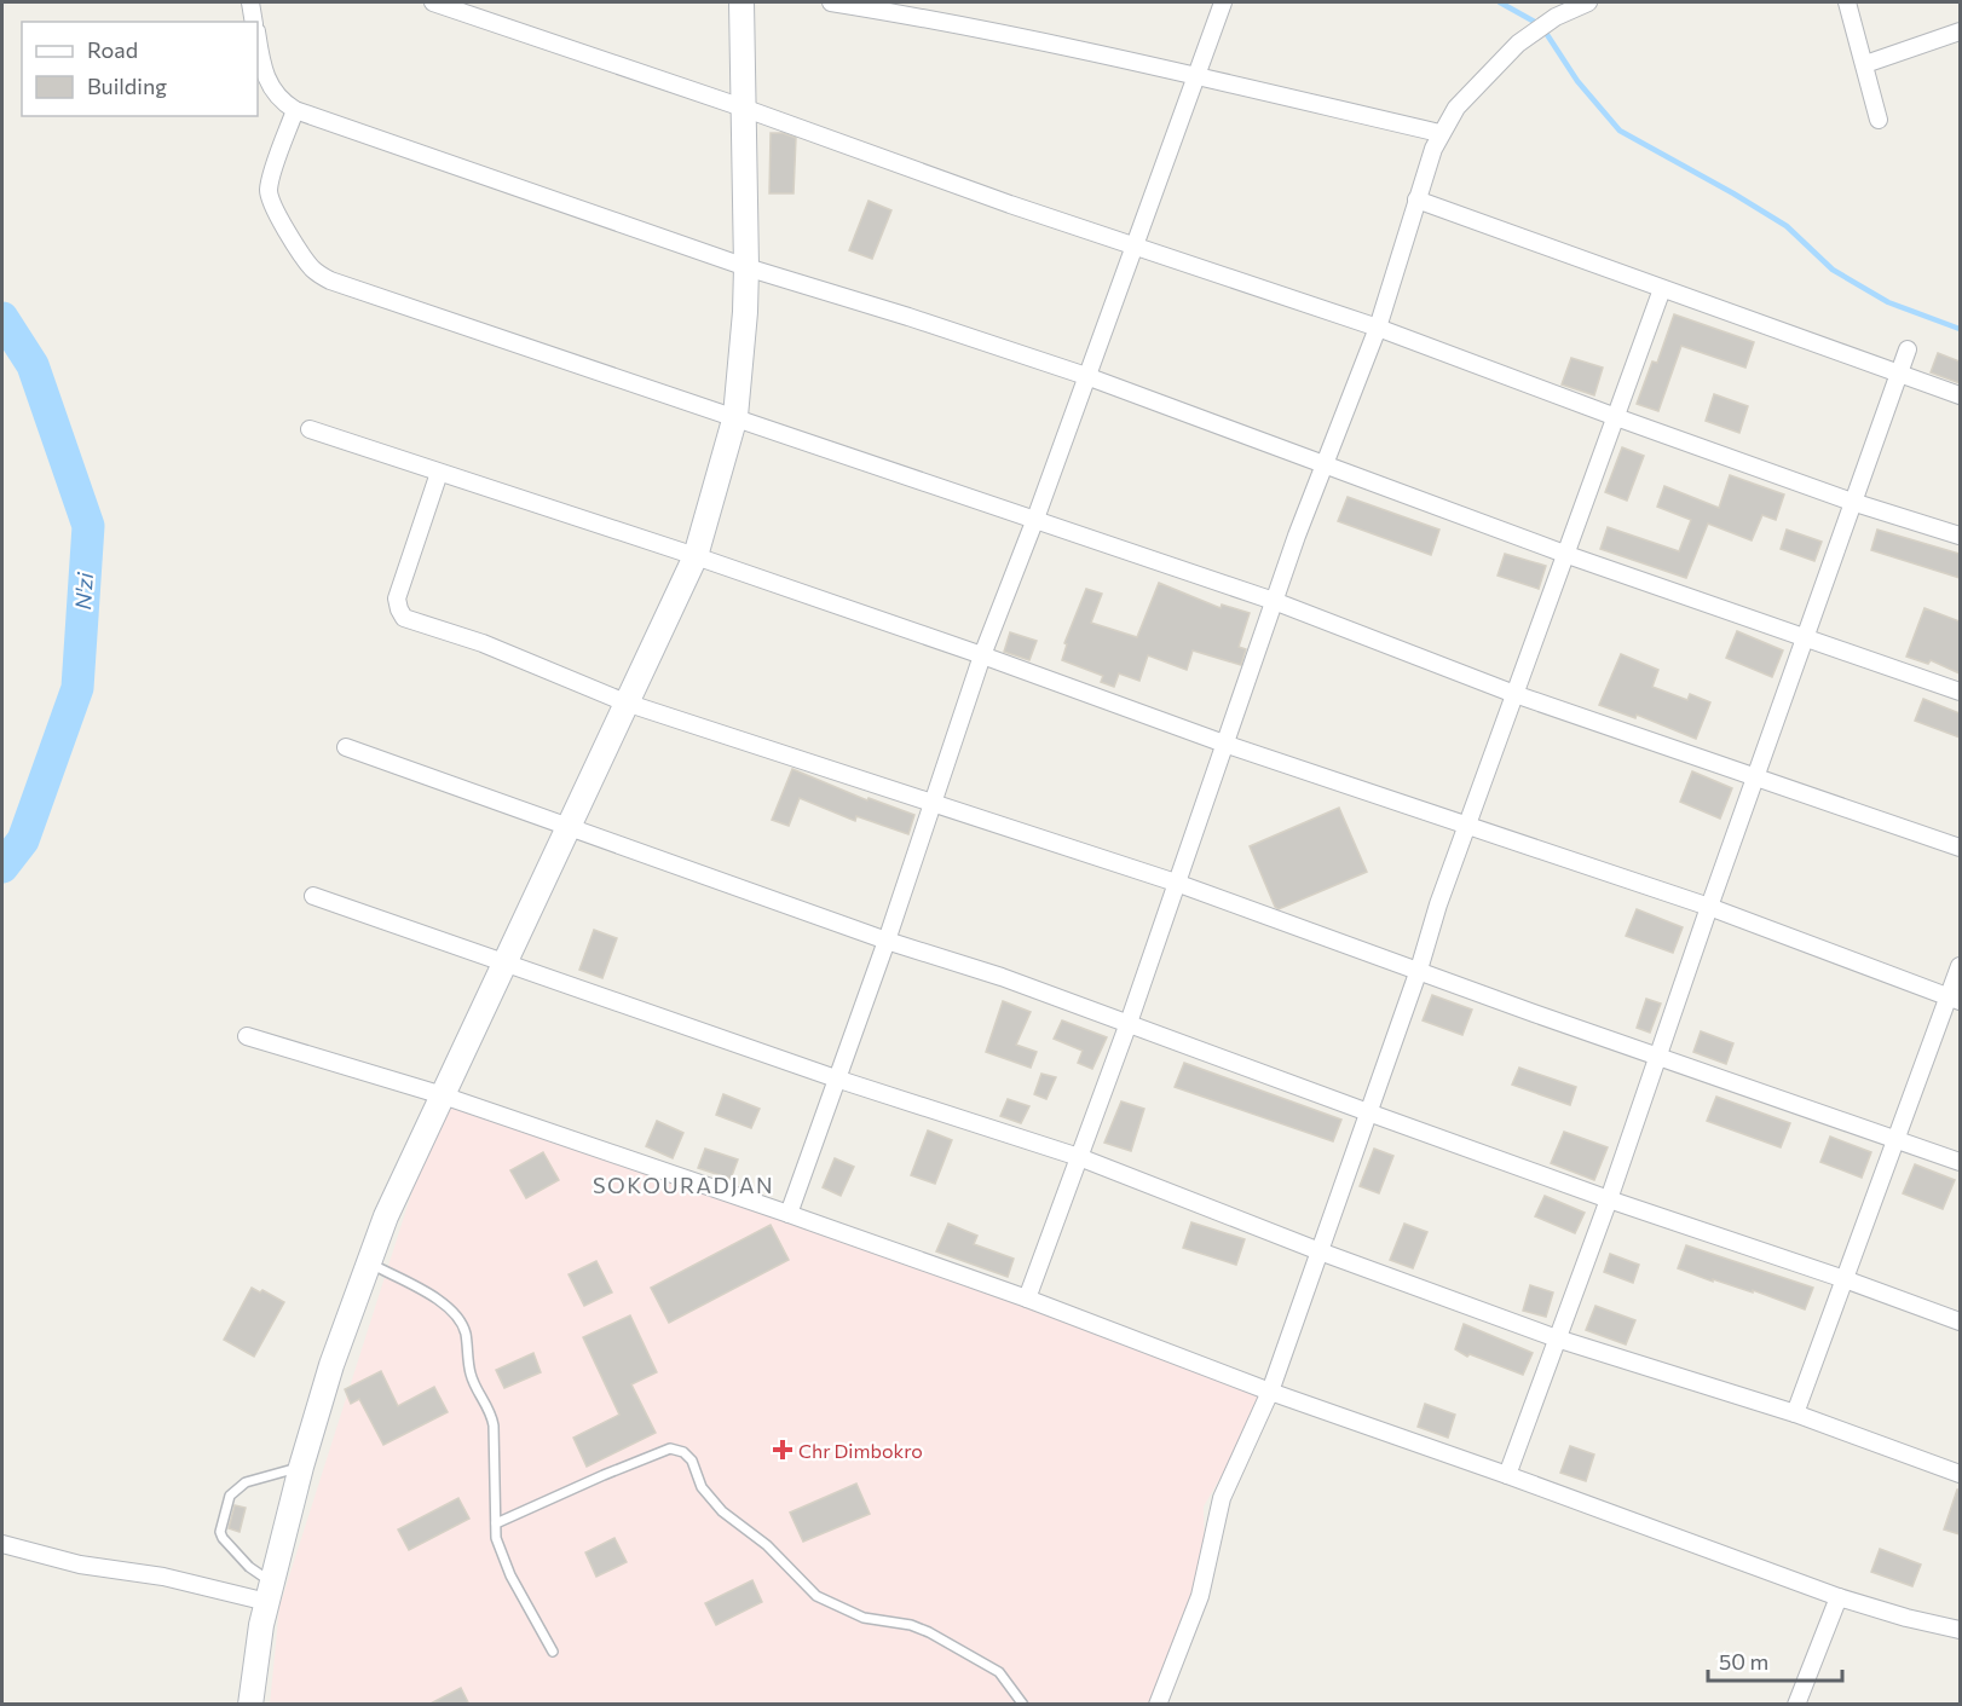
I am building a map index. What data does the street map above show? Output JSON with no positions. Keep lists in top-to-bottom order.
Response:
{
  "districts": ["SOKOURADJAN"],
  "water": ["N'zi"],
  "places": {
    "health": ["Chr Dimbokro"]
  },
  "legend": ["Road", "Building"],
  "scale_bar": "50 m"
}
